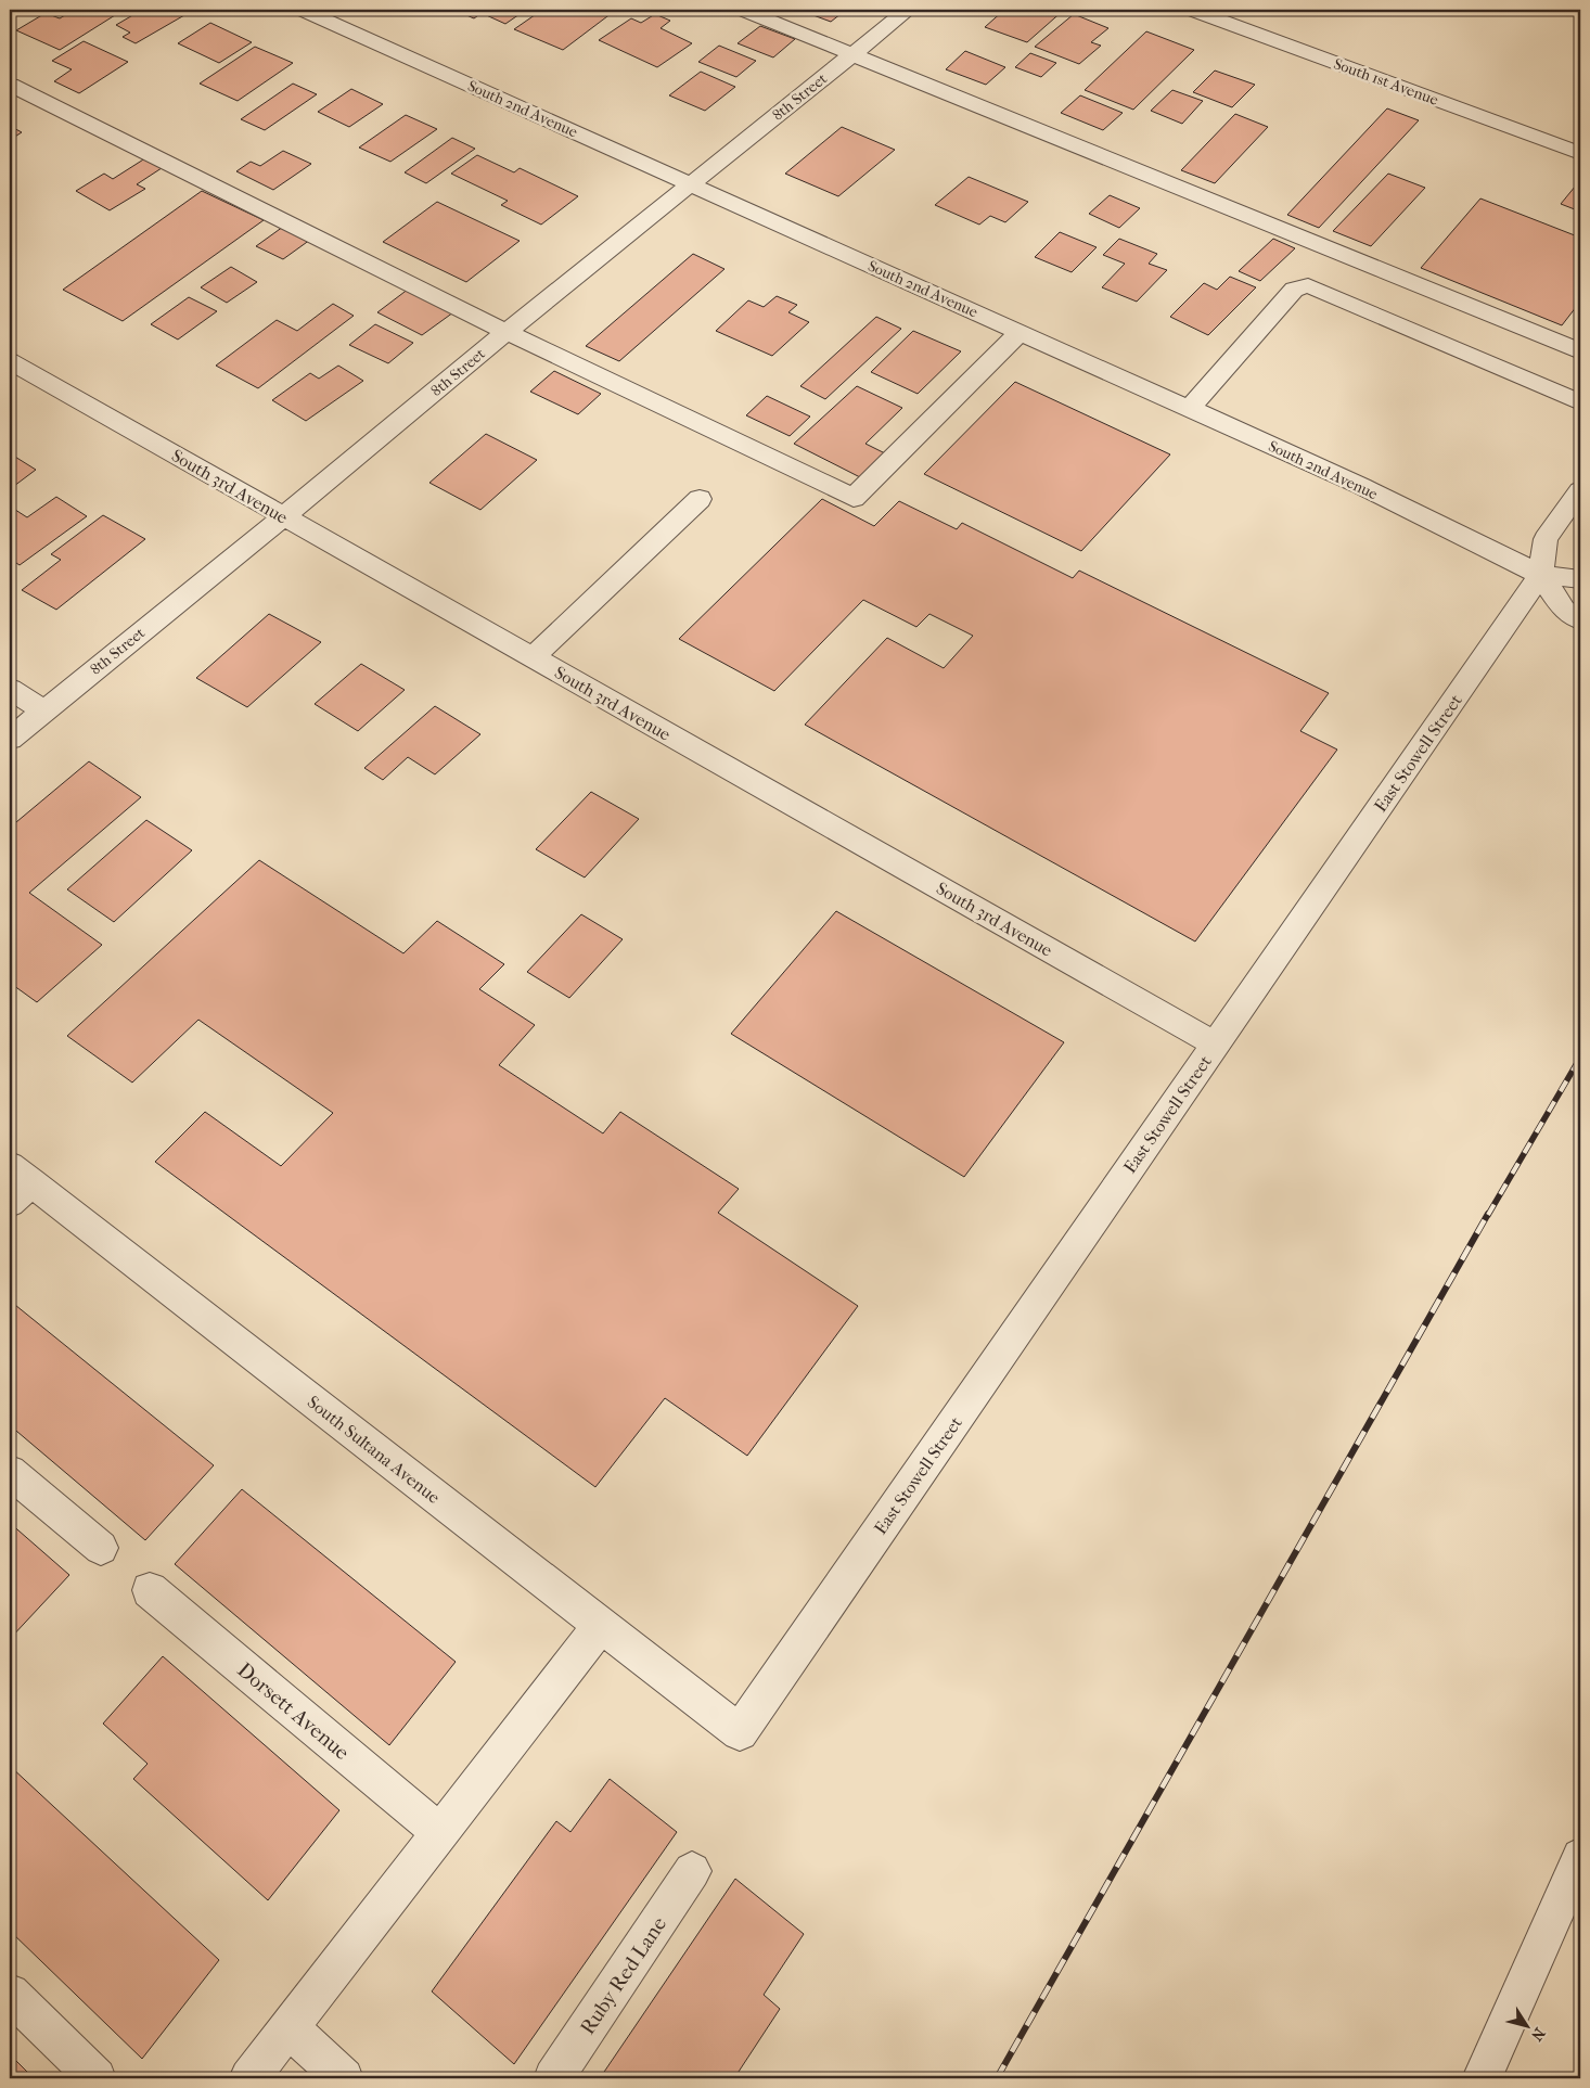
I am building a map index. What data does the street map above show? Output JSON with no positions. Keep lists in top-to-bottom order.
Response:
{
  "streets": {
    "street": [
      "South 1st Avenue",
      "8th Street",
      "South 2nd Avenue",
      "South 3rd Avenue",
      "East Stowell Street",
      "South Sultana Avenue",
      "Dorsett Avenue",
      "Ruby Red Lane"
    ]
  },
  "crossings": [
    ["8th Street", "South 2nd Avenue"],
    ["8th Street", "South 3rd Avenue"],
    ["South 2nd Avenue", "East Stowell Street"],
    ["South 3rd Avenue", "East Stowell Street"],
    ["East Stowell Street", "South Sultana Avenue"]
  ],
  "north": "bottom right"
}
